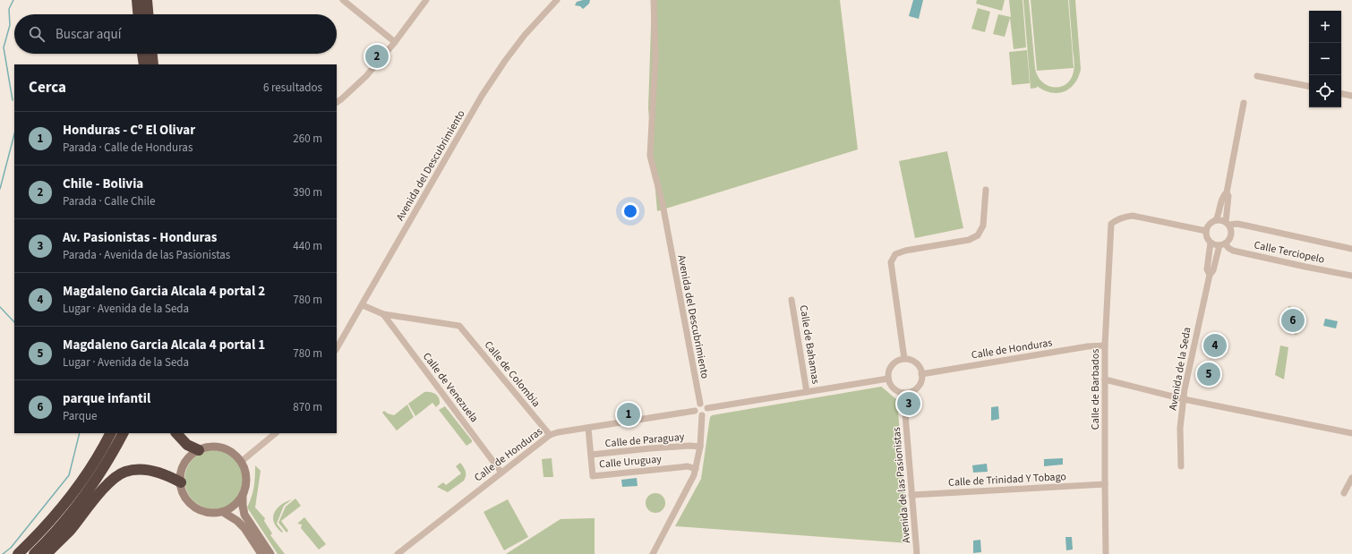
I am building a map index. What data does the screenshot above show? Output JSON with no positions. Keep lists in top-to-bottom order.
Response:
{
  "streets": {
    "street": [
      "Avenida del Descubrimiento",
      "Calle Terciopelo",
      "Calle de Bahamas",
      "Calle de Honduras",
      "Avenida de la Seda",
      "Calle de Colombia",
      "Calle de Venezuela",
      "Calle de Barbados",
      "Calle de Paraguay",
      "Calle Uruguay",
      "Calle de Trinidad Y Tobago",
      "Avenida de las Pasionistas"
    ]
  },
  "crossings": [
    ["Avenida del Descubrimiento", "Calle de Honduras"],
    ["Calle Terciopelo", "Avenida de la Seda"],
    ["Calle Terciopelo", "Calle de Barbados"],
    ["Calle de Honduras", "Calle de Colombia"],
    ["Calle de Honduras", "Calle de Venezuela"],
    ["Calle de Honduras", "Calle de Barbados"],
    ["Calle de Honduras", "Calle Uruguay"],
    ["Calle de Honduras", "Avenida de las Pasionistas"],
    ["Avenida de la Seda", "Calle de Barbados"],
    ["Calle de Colombia", "Calle de Venezuela"],
    ["Calle de Barbados", "Calle de Trinidad Y Tobago"],
    ["Calle de Paraguay", "Calle Uruguay"],
    ["Calle de Trinidad Y Tobago", "Avenida de las Pasionistas"]
  ],
  "page": {
    "map_buttons": ["+", "−"],
    "search": "Buscar aquí",
    "pins": [
      "2",
      "6",
      "4",
      "5",
      "3",
      "1"
    ],
    "heading": ["Cerca", "6 resultados"],
    "list": [
      {
        "mark": "1",
        "name": "Honduras - Cº El Olivar",
        "note": "Parada · Calle de Honduras",
        "value": "260 m"
      },
      {
        "mark": "2",
        "name": "Chile - Bolivia",
        "note": "Parada · Calle Chile",
        "value": "390 m"
      },
      {
        "mark": "3",
        "name": "Av. Pasionistas - Honduras",
        "note": "Parada · Avenida de las Pasionistas",
        "value": "440 m"
      },
      {
        "mark": "4",
        "name": "Magdaleno Garcia Alcala 4 portal 2",
        "note": "Lugar · Avenida de la Seda",
        "value": "780 m"
      },
      {
        "mark": "5",
        "name": "Magdaleno Garcia Alcala 4 portal 1",
        "note": "Lugar · Avenida de la Seda",
        "value": "780 m"
      },
      {
        "mark": "6",
        "name": "parque infantil",
        "note": "Parque",
        "value": "870 m"
      }
    ]
  }
}
